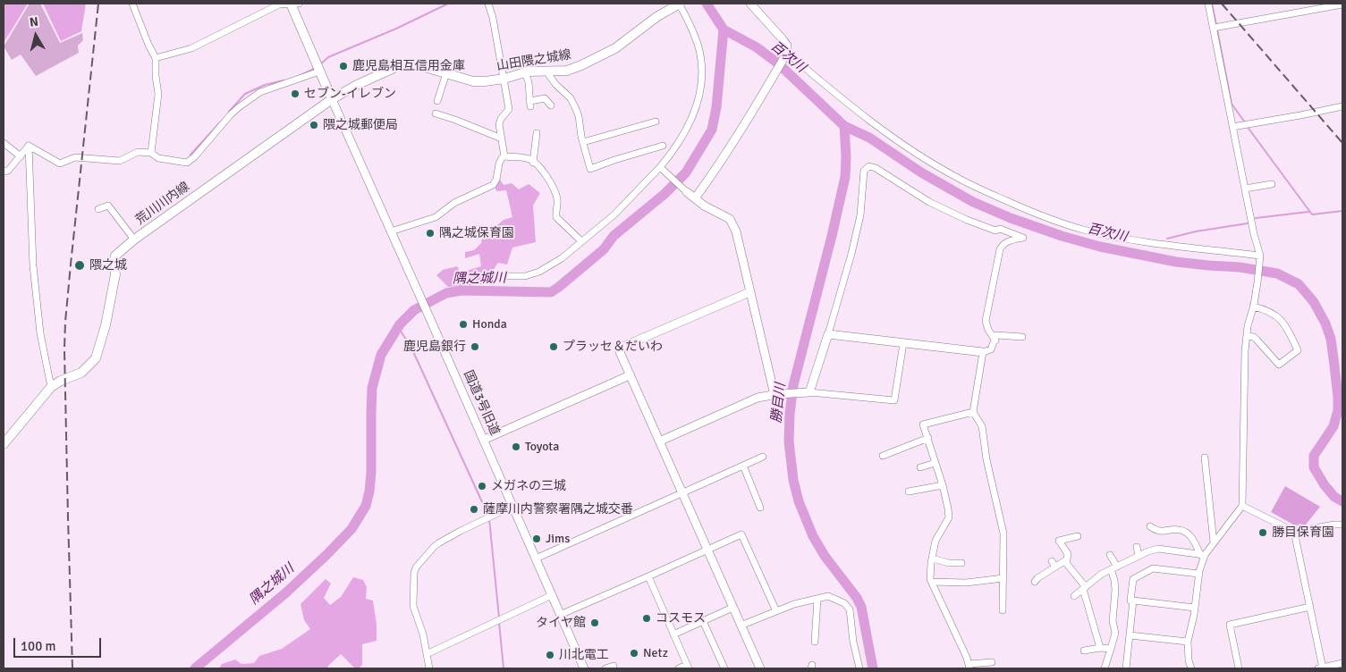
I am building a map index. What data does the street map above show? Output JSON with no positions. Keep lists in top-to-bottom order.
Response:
{
  "streets": {
    "main road": ["山田隈之城線", "荒川川内線"],
    "street": ["国道3号旧道"]
  },
  "crossings": [
    ["山田隈之城線", "荒川川内線"],
    ["山田隈之城線", "国道3号旧道"],
    ["荒川川内線", "国道3号旧道"]
  ],
  "water": ["百次川", "隅之城川", "勝目川"],
  "places": [
    "鹿児島相互信用金庫",
    "セブン-イレブン",
    "隈之城郵便局",
    "隅之城保育園",
    "隈之城",
    "Honda",
    "鹿児島銀行",
    "プラッセ＆だいわ",
    "Toyota",
    "メガネの三城",
    "薩摩川内警察署隅之城交番",
    "勝目保育園",
    "Jims",
    "コスモス",
    "タイヤ館",
    "Netz",
    "川北電工"
  ],
  "scale_bar": "100 m",
  "north": "top"
}
